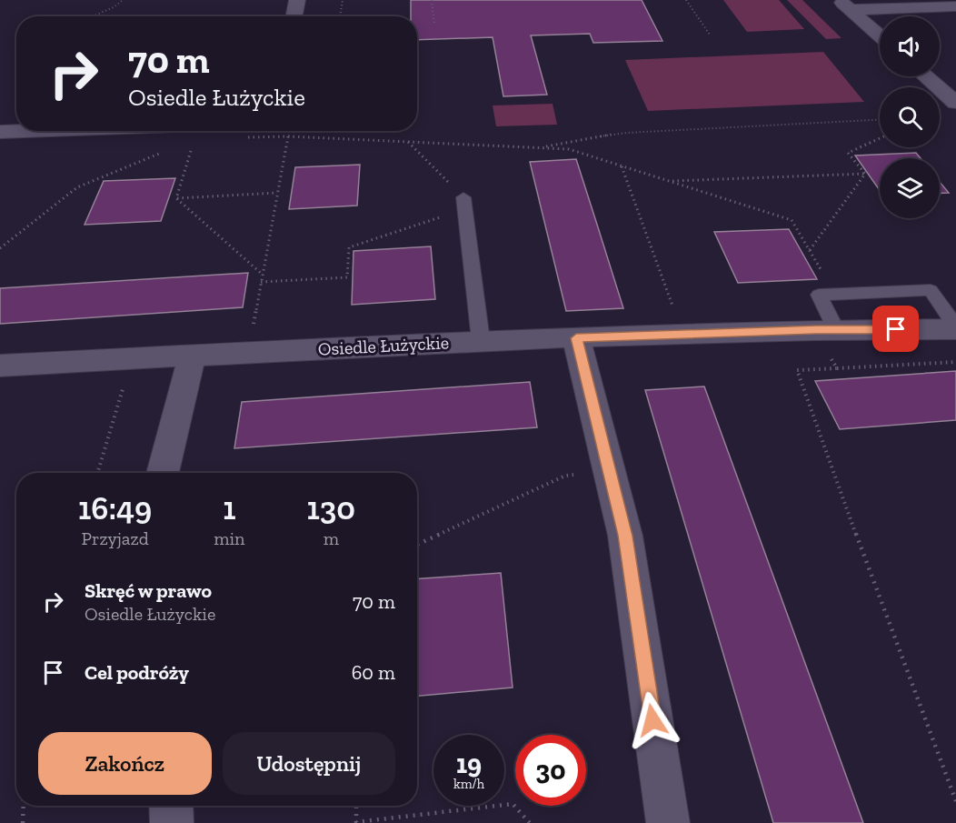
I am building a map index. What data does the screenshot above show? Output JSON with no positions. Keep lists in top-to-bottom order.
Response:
{
  "streets": {
    "street": ["Osiedle Łużyckie"]
  },
  "page": {
    "turn": ["70 m", "Osiedle Łużyckie"],
    "eta": [
      "16:49",
      "Przyjazd",
      "1",
      "min",
      "130",
      "m"
    ],
    "list": [
      {
        "name": "Skręć w prawo",
        "note": "Osiedle Łużyckie",
        "value": "70 m"
      },
      {
        "name": "Cel podróży",
        "value": "60 m"
      }
    ],
    "buttons": ["Zakończ", "Udostępnij"],
    "speed": "19 km/h",
    "limit": "30"
  }
}
